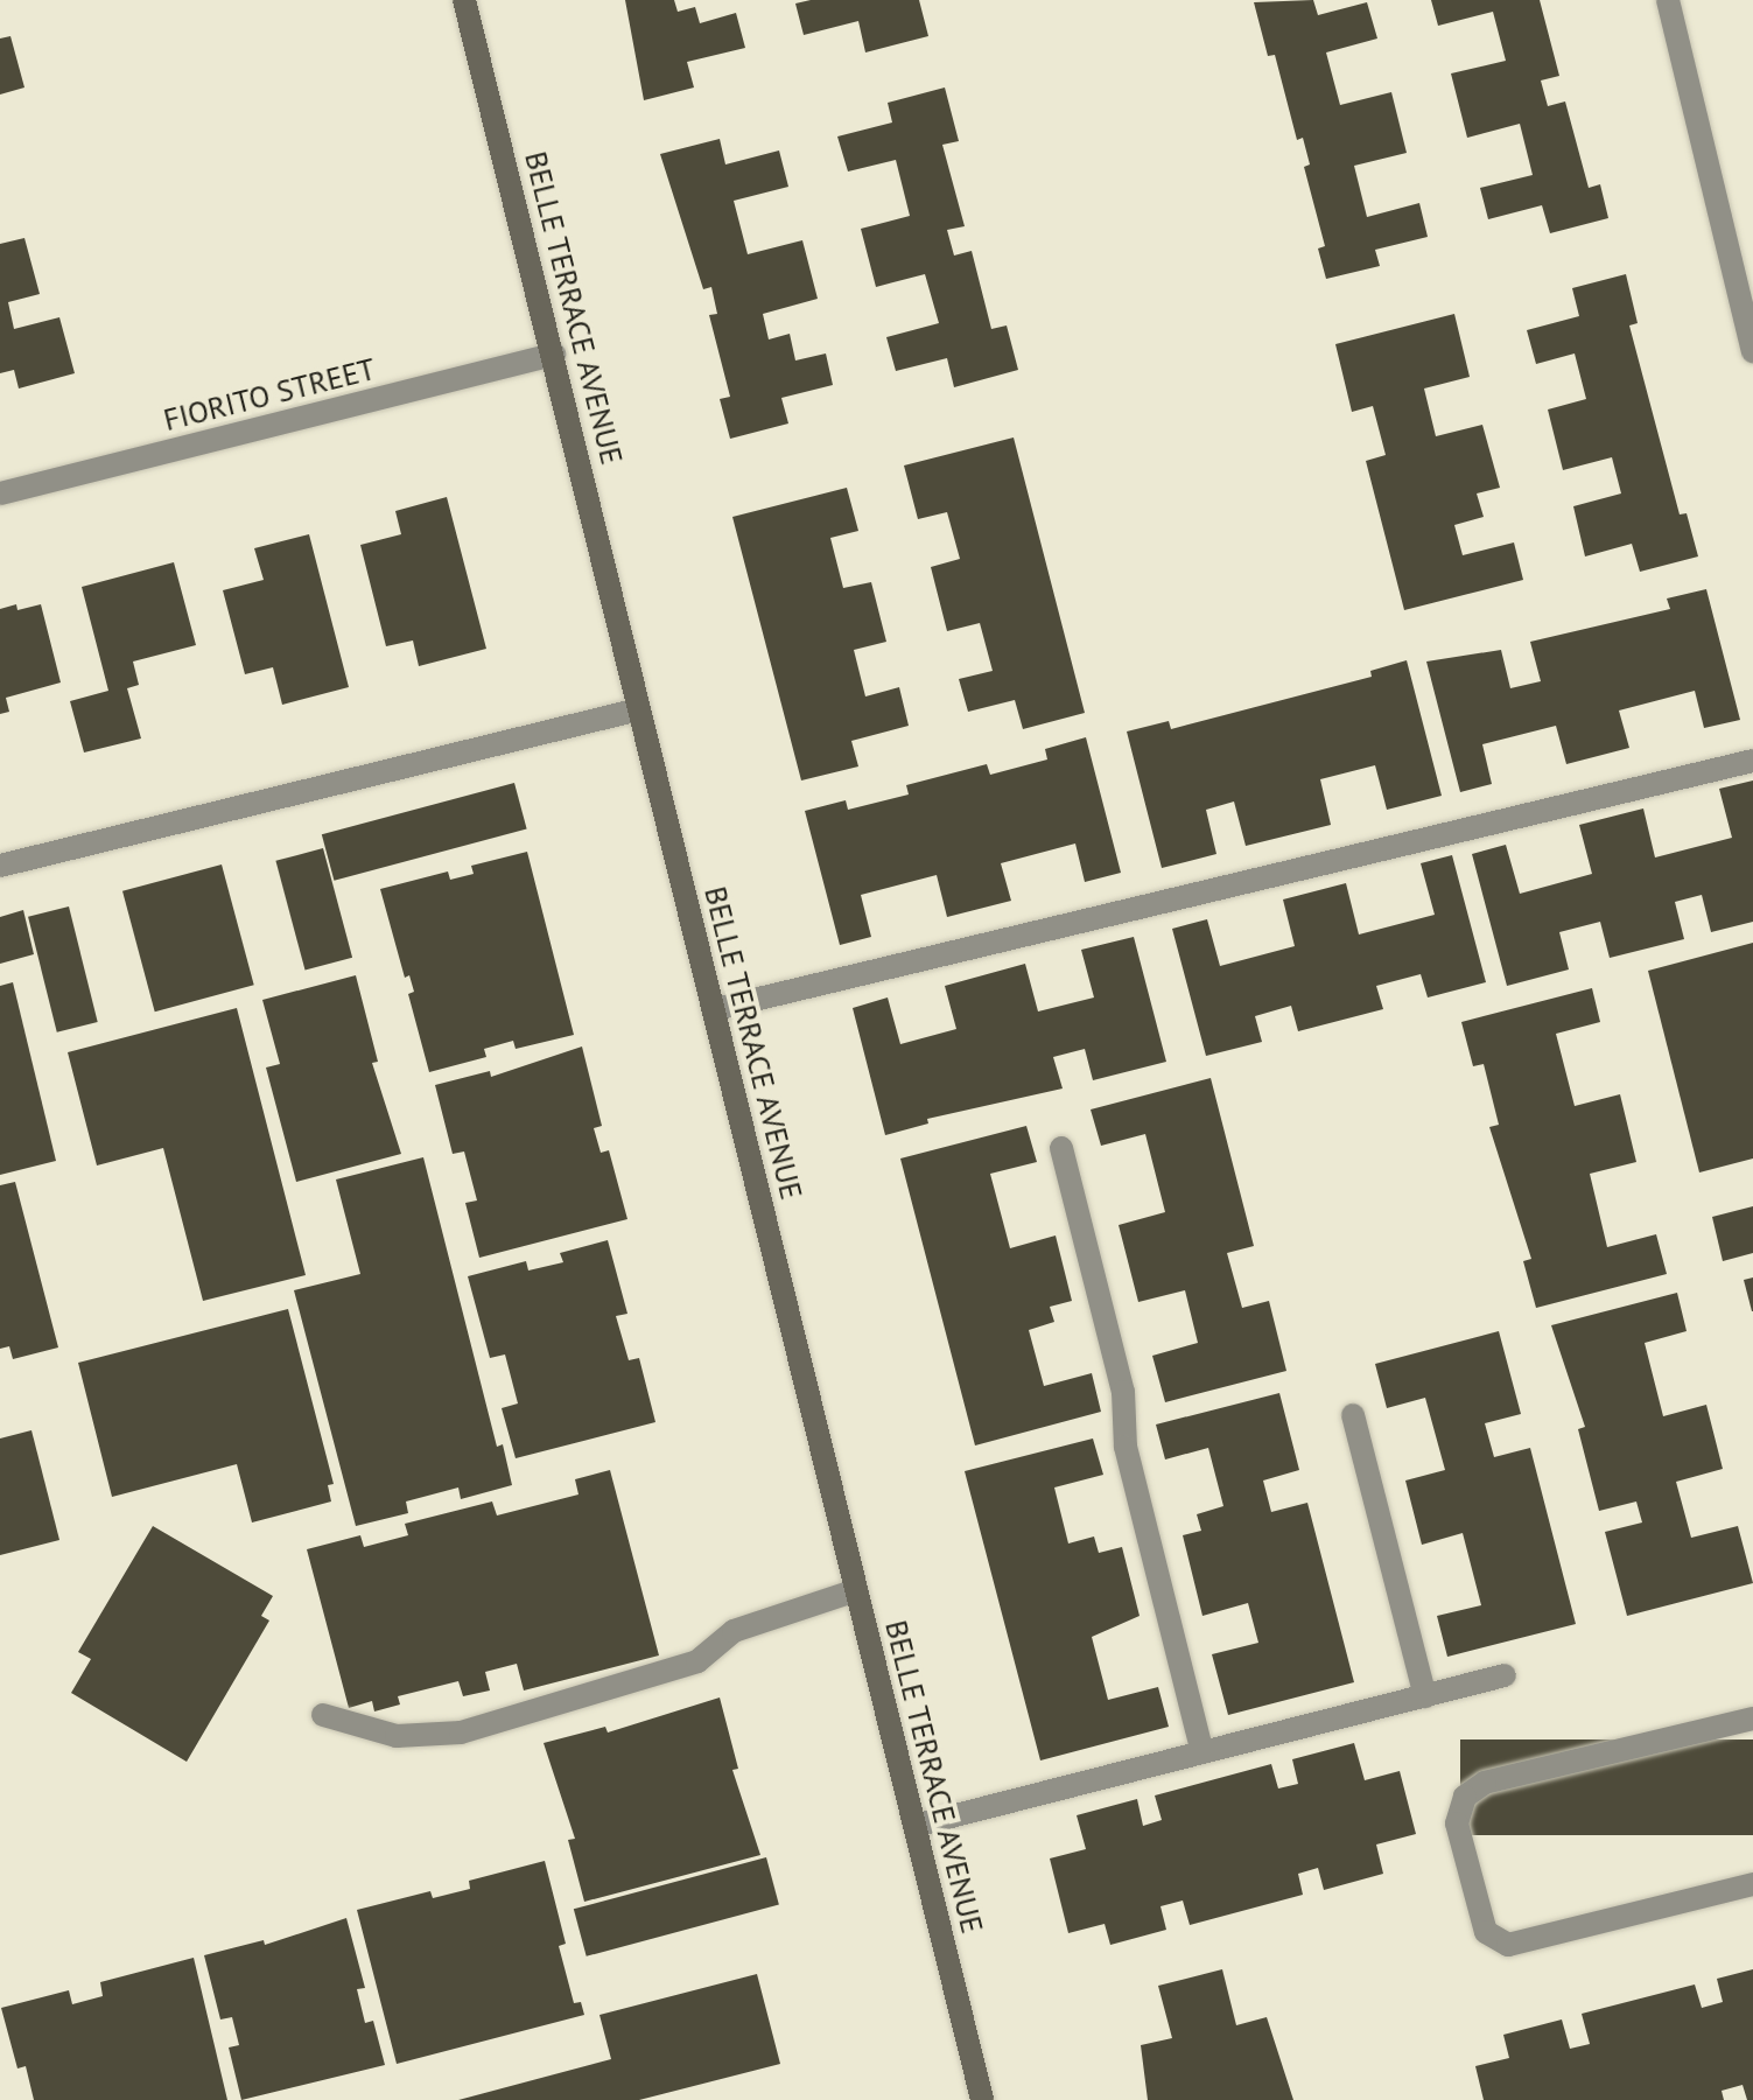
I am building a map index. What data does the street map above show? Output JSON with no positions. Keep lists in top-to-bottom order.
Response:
{
  "streets": {
    "street": ["BELLE TERRACE AVENUE", "FIORITO STREET"]
  },
  "crossings": [
    ["BELLE TERRACE AVENUE", "FIORITO STREET"]
  ]
}
